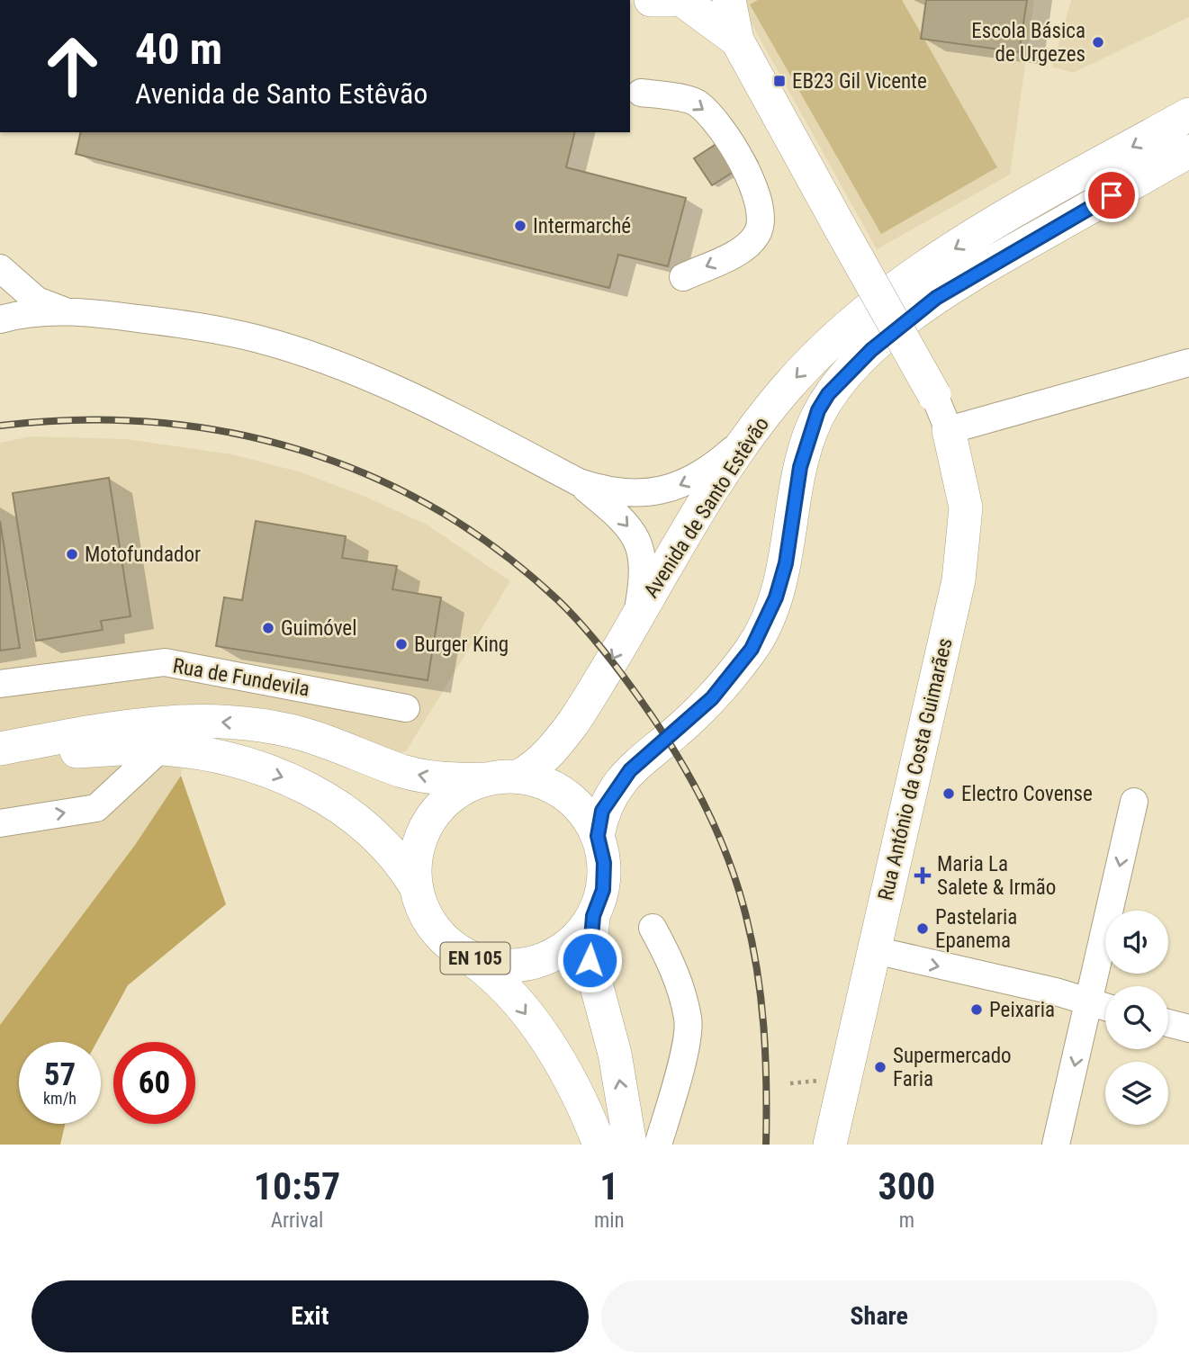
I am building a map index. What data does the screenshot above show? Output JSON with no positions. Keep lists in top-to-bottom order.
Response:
{
  "streets": {
    "main road": ["Avenida de Santo Estêvão", "Rua António da Costa Guimarães", "EN 105"],
    "street": ["Rua de Fundevila"]
  },
  "crossings": [
    ["Avenida de Santo Estêvão", "EN 105"]
  ],
  "places": {
    "other": [
      "Escola Básica de Urgezes",
      "Intermarché",
      "Motofundador",
      "Guimóvel",
      "Burger King",
      "Electro Covense",
      "Pastelaria Epanema",
      "Peixaria",
      "Supermercado Faria"
    ],
    "transit": ["EB23 Gil Vicente"],
    "health": ["Maria La Salete & Irmão"]
  },
  "page": {
    "turn": ["40 m", "Avenida de Santo Estêvão"],
    "speed": "57 km/h",
    "limit": "60",
    "eta": [
      "10:57",
      "Arrival",
      "1",
      "min",
      "300",
      "m"
    ],
    "buttons": ["Exit", "Share"]
  }
}
